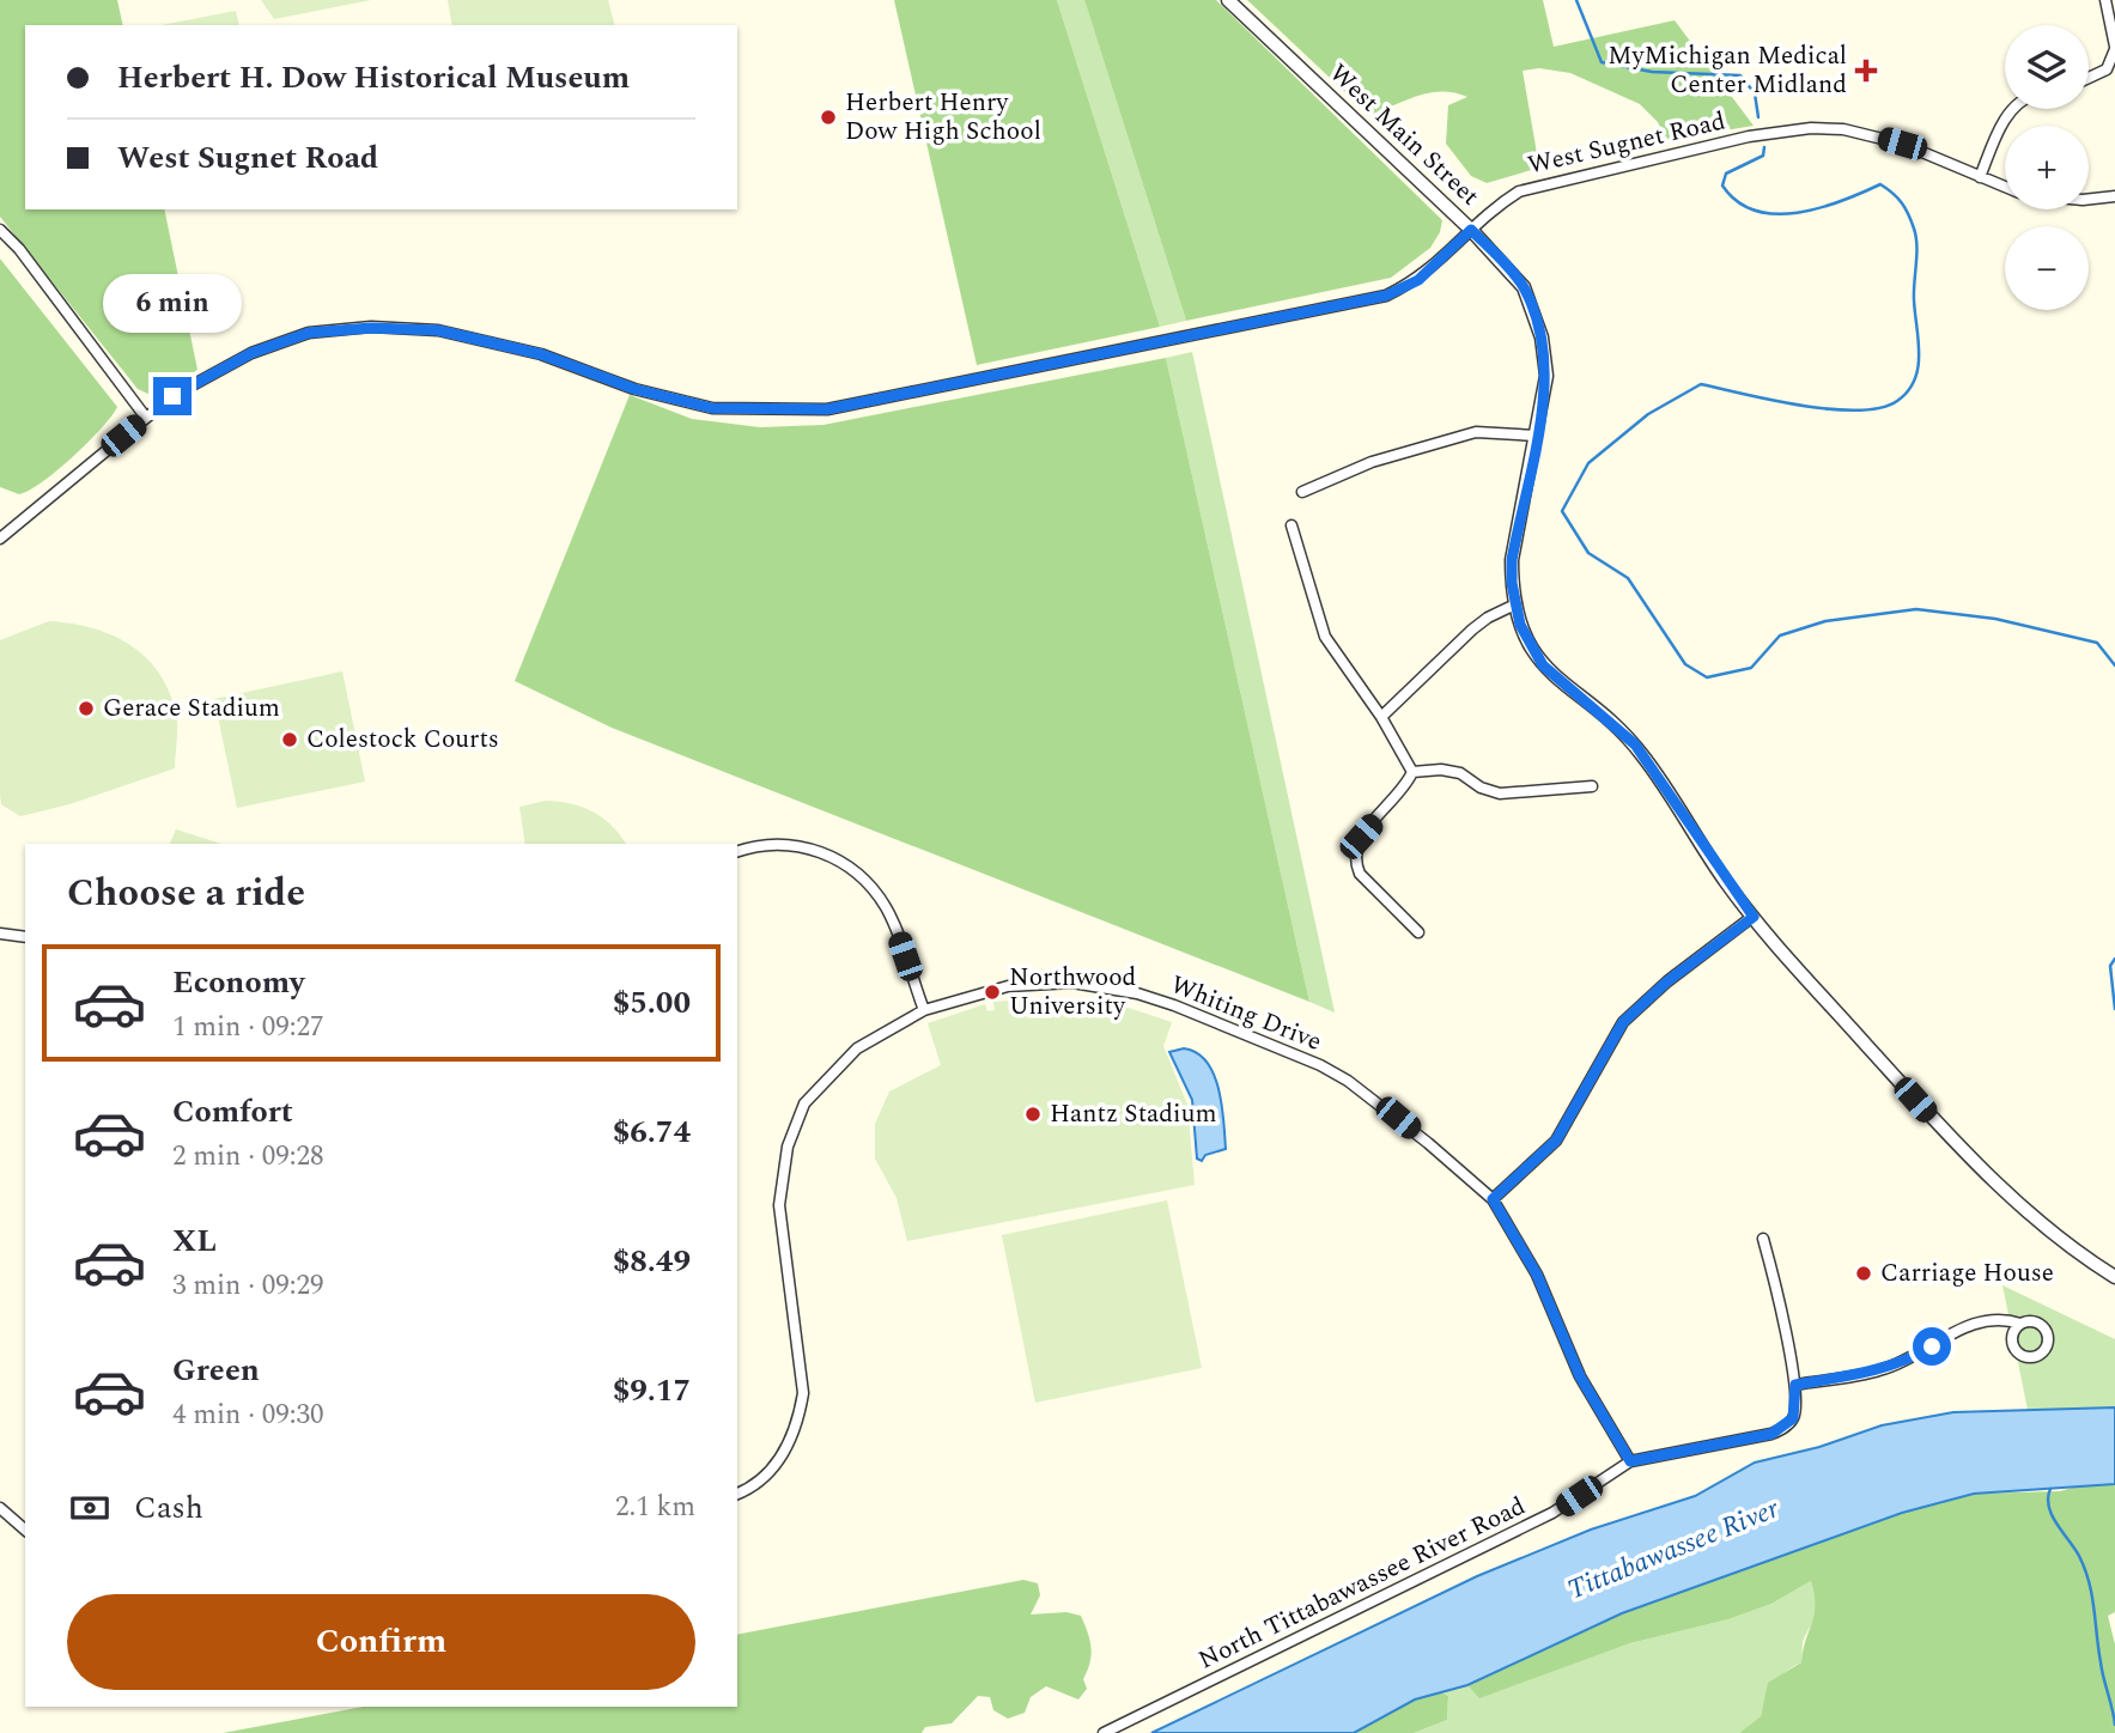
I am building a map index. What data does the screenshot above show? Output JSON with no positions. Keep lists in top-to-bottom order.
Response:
{
  "streets": {
    "street": [
      "West Main Street",
      "West Sugnet Road",
      "Whiting Drive",
      "North Tittabawassee River Road"
    ]
  },
  "crossings": [
    ["West Main Street", "West Sugnet Road"],
    ["Whiting Drive", "North Tittabawassee River Road"]
  ],
  "water": ["Tittabawassee River"],
  "places": {
    "health": ["MyMichigan Medical Center Midland"],
    "other": [
      "Herbert Henry Dow High School",
      "Gerace Stadium",
      "Colestock Courts",
      "Northwood University",
      "Hantz Stadium",
      "Carriage House"
    ]
  },
  "page": {
    "map_buttons": ["+", "−"],
    "banner": ["Herbert H. Dow Historical Museum", "West Sugnet Road"],
    "bubble": "6 min",
    "heading": "Choose a ride",
    "list": [
      {
        "name": "Economy",
        "note": "1 min · 09:27",
        "value": "$5.00"
      },
      {
        "name": "Comfort",
        "note": "2 min · 09:28",
        "value": "$6.74"
      },
      {
        "name": "XL",
        "note": "3 min · 09:29",
        "value": "$8.49"
      },
      {
        "name": "Green",
        "note": "4 min · 09:30",
        "value": "$9.17"
      }
    ],
    "pay": ["Cash", "2.1 km"],
    "buttons": "Confirm"
  }
}
